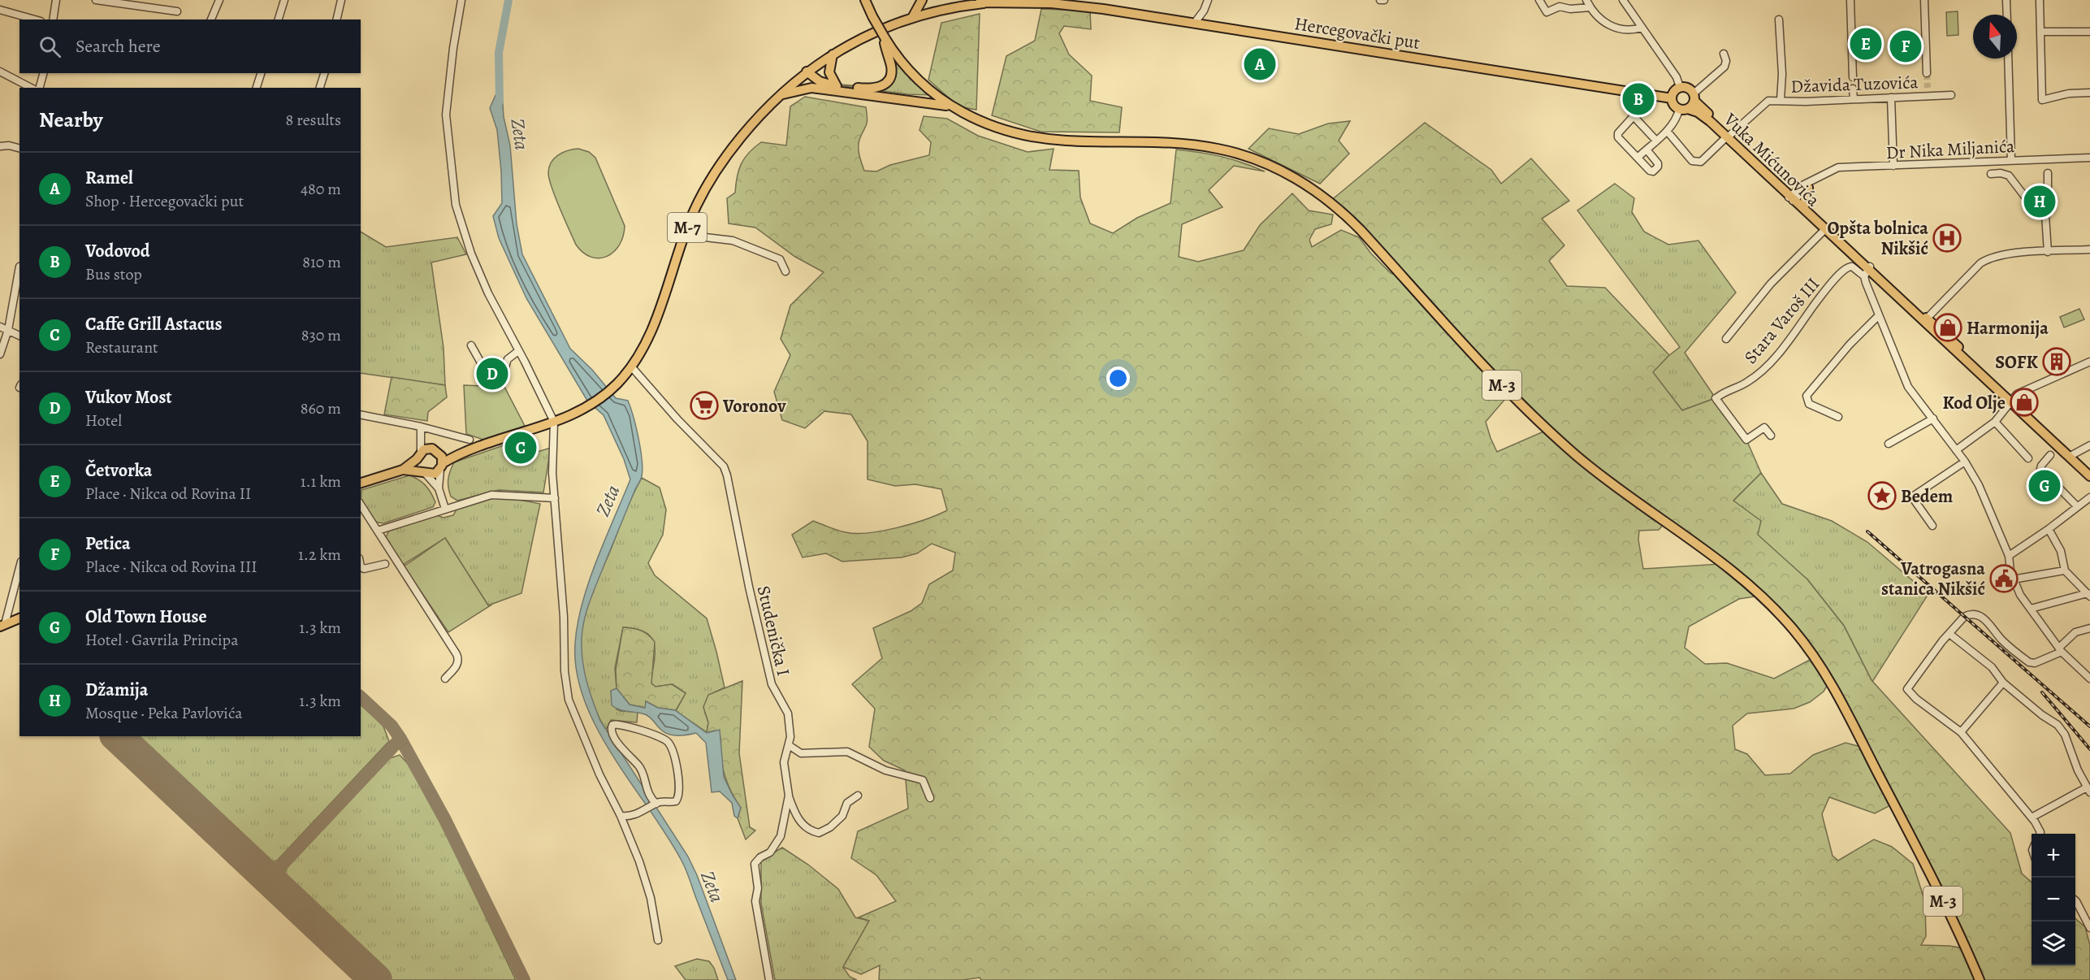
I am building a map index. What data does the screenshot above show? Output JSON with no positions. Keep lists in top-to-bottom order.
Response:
{
  "streets": {
    "main road": [
      "Hercegovački put",
      "Vuka Mićunovića",
      "M-7",
      "M-3"
    ],
    "street": [
      "Džavida Tuzovića",
      "Dr Nika Miljanića",
      "Stara Varoš III",
      "Studenička I"
    ]
  },
  "crossings": [
    ["Hercegovački put", "Vuka Mićunovića"],
    ["Dr Nika Miljanića", "Vuka Mićunovića"],
    ["Vuka Mićunovića", "Stara Varoš III"],
    ["M-7", "Studenička I"]
  ],
  "water": ["Zeta"],
  "places": {
    "hospital": ["Opšta bolnica Nikšić"],
    "shop": ["Harmonija", "Kod Olje"],
    "building": ["SOFK"],
    "supermarket": ["Voronov"],
    "place": ["Bedem"],
    "public building": ["Vatrogasna stanica Nikšić"]
  },
  "north": "top",
  "page": {
    "search": "Search here",
    "pins": [
      "E",
      "F",
      "A",
      "B",
      "H",
      "D",
      "C",
      "G"
    ],
    "heading": ["Nearby", "8 results"],
    "list": [
      {
        "mark": "A",
        "name": "Ramel",
        "note": "Shop · Hercegovački put",
        "value": "480 m"
      },
      {
        "mark": "B",
        "name": "Vodovod",
        "note": "Bus stop",
        "value": "810 m"
      },
      {
        "mark": "C",
        "name": "Caffe Grill Astacus",
        "note": "Restaurant",
        "value": "830 m"
      },
      {
        "mark": "D",
        "name": "Vukov Most",
        "note": "Hotel",
        "value": "860 m"
      },
      {
        "mark": "E",
        "name": "Četvorka",
        "note": "Place · Nikca od Rovina II",
        "value": "1.1 km"
      },
      {
        "mark": "F",
        "name": "Petica",
        "note": "Place · Nikca od Rovina III",
        "value": "1.2 km"
      },
      {
        "mark": "G",
        "name": "Old Town House",
        "note": "Hotel · Gavrila Principa",
        "value": "1.3 km"
      },
      {
        "mark": "H",
        "name": "Džamija",
        "note": "Mosque · Peka Pavlovića",
        "value": "1.3 km"
      }
    ],
    "map_buttons": ["+", "−"]
  }
}
